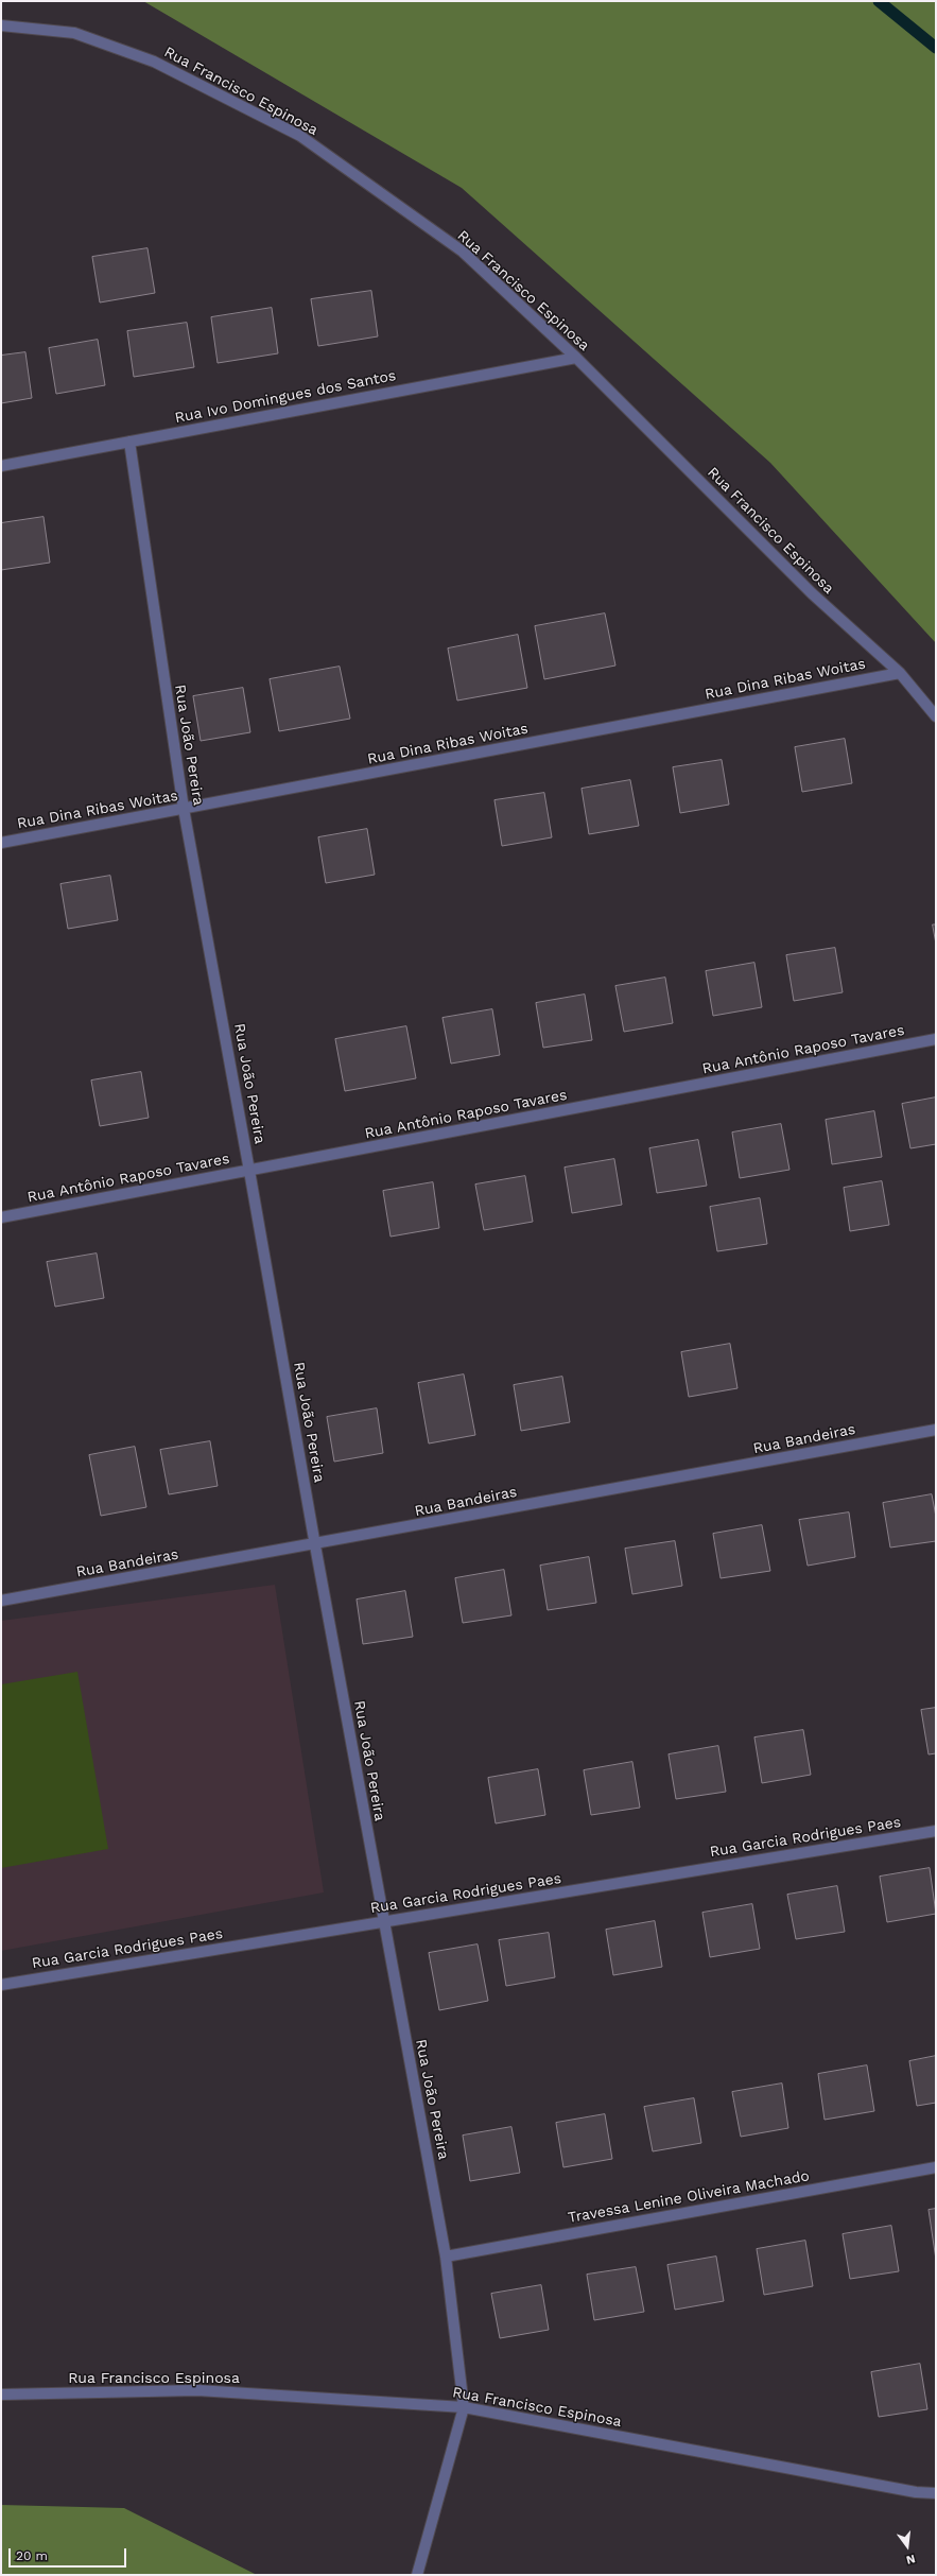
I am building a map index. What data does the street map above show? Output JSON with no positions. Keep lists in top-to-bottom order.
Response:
{
  "streets": {
    "street": [
      "Rua Francisco Espinosa",
      "Rua Ivo Domingues dos Santos",
      "Rua Dina Ribas Woitas",
      "Rua João Pereira",
      "Rua Antônio Raposo Tavares",
      "Rua Bandeiras",
      "Rua Garcia Rodrigues Paes",
      "Travessa Lenine Oliveira Machado"
    ]
  },
  "crossings": [
    ["Rua Francisco Espinosa", "Rua Ivo Domingues dos Santos"],
    ["Rua Francisco Espinosa", "Rua Dina Ribas Woitas"],
    ["Rua Francisco Espinosa", "Rua João Pereira"],
    ["Rua Ivo Domingues dos Santos", "Rua João Pereira"],
    ["Rua Dina Ribas Woitas", "Rua João Pereira"],
    ["Rua João Pereira", "Rua Antônio Raposo Tavares"],
    ["Rua João Pereira", "Rua Bandeiras"],
    ["Rua João Pereira", "Rua Garcia Rodrigues Paes"],
    ["Rua João Pereira", "Travessa Lenine Oliveira Machado"]
  ],
  "scale_bar": "20 m",
  "north": "bottom"
}
